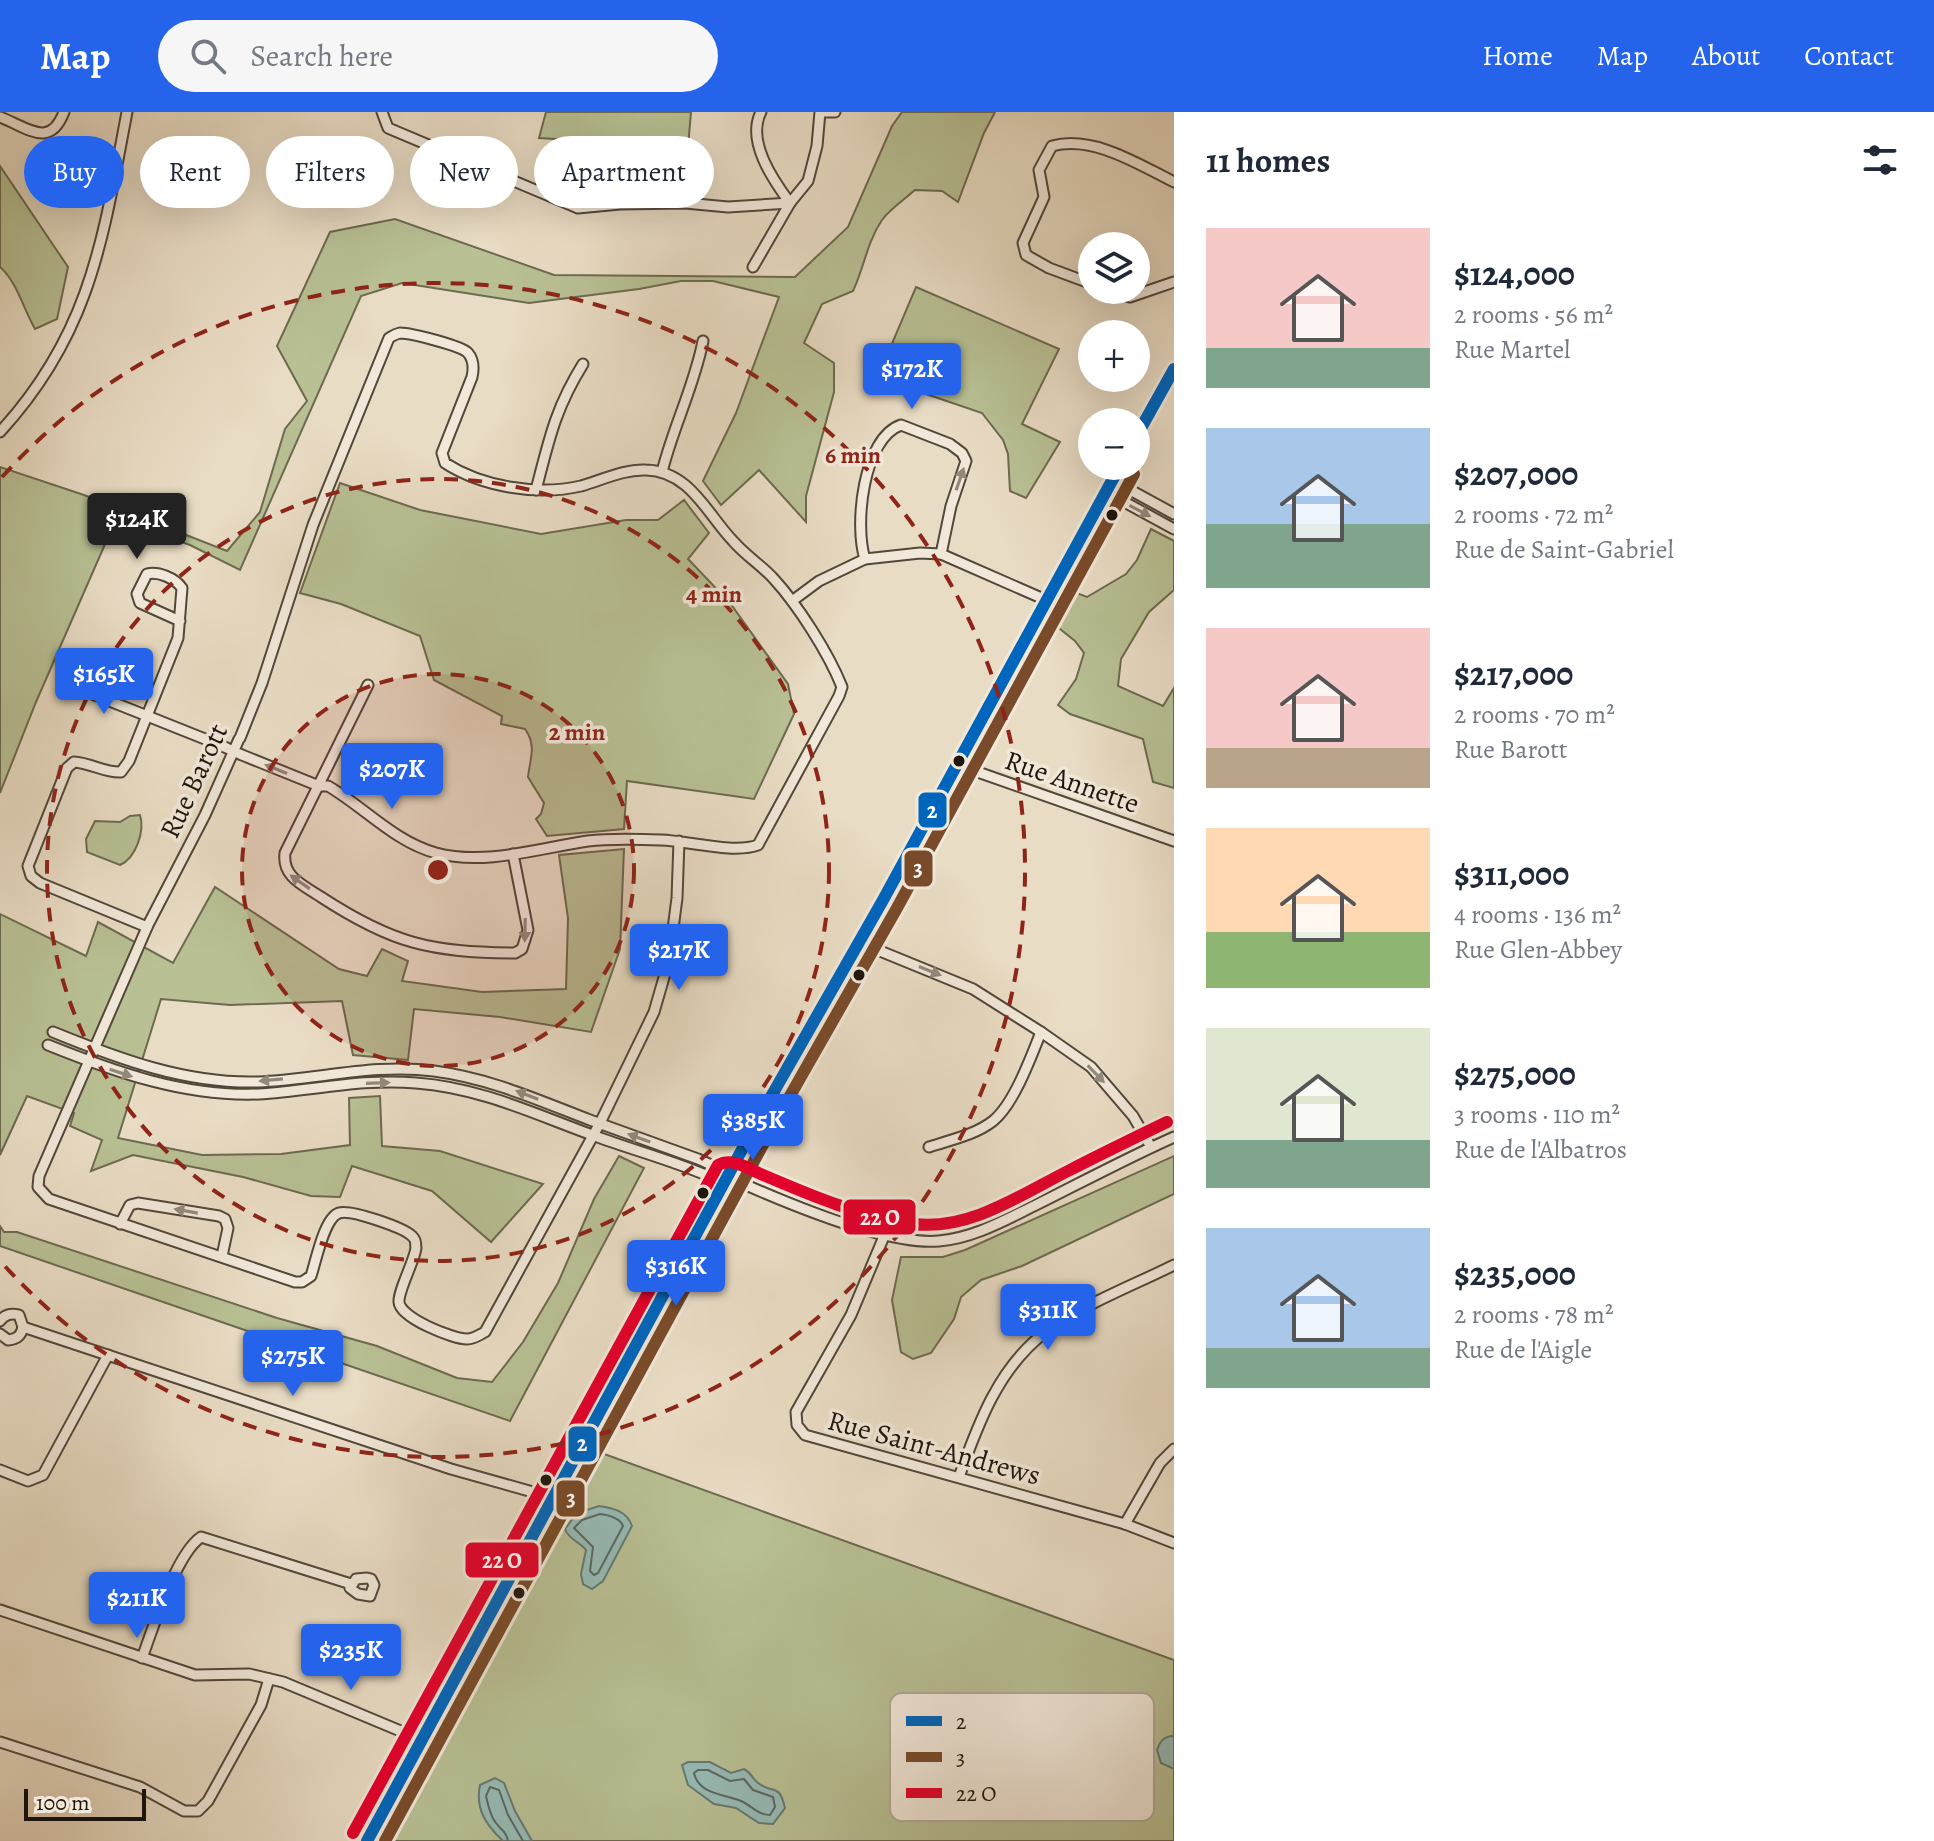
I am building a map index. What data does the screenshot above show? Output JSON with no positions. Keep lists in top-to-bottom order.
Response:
{
  "streets": {
    "street": ["Rue Barott", "Rue Annette", "Rue Saint-Andrews"]
  },
  "lines": ["transit line 2", "transit line 3"],
  "legend": ["2", "3", "22 O"],
  "scale_bar": "100 m",
  "page": {
    "header": "Map",
    "search": "Search here",
    "nav": [
      "Home",
      "Map",
      "About",
      "Contact"
    ],
    "heading": "11 homes",
    "chip": [
      "Buy",
      "Rent",
      "Filters",
      "New",
      "Apartment"
    ],
    "list": [
      {
        "name": "$124,000",
        "note": "2 rooms · 56 m² · Rue Martel"
      },
      {
        "name": "$207,000",
        "note": "2 rooms · 72 m² · Rue de Saint-Gabriel"
      },
      {
        "name": "$217,000",
        "note": "2 rooms · 70 m² · Rue Barott"
      },
      {
        "name": "$311,000",
        "note": "4 rooms · 136 m² · Rue Glen-Abbey"
      },
      {
        "name": "$275,000",
        "note": "3 rooms · 110 m² · Rue de l'Albatros"
      },
      {
        "name": "$235,000",
        "note": "2 rooms · 78 m² · Rue de l'Aigle"
      }
    ],
    "map_buttons": ["+", "−"],
    "price": [
      "$172K",
      "$124K",
      "$165K",
      "$207K",
      "$217K",
      "$385K",
      "$316K",
      "$311K",
      "$275K",
      "$211K",
      "$235K"
    ],
    "scale": "100 m"
  },
  "rings": ["6 min", "4 min", "2 min"]
}
